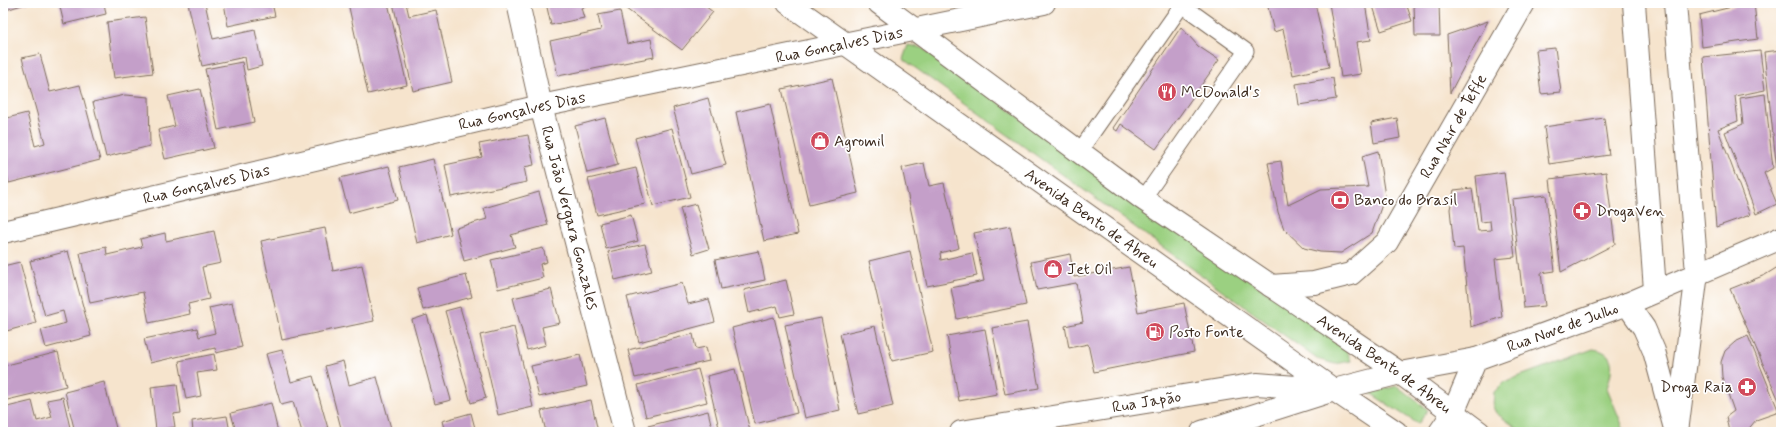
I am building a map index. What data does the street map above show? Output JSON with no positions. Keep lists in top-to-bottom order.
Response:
{
  "streets": {
    "street": [
      "Rua Gonçalves Dias",
      "Rua Nair de Teffe",
      "Rua João Vergara Gonzales",
      "Avenida Bento de Abreu",
      "Rua Nove de Julho",
      "Rua Japão"
    ]
  },
  "crossings": [
    ["Rua Gonçalves Dias", "Rua João Vergara Gonzales"],
    ["Rua Gonçalves Dias", "Avenida Bento de Abreu"],
    ["Rua Nair de Teffe", "Avenida Bento de Abreu"],
    ["Avenida Bento de Abreu", "Rua Nove de Julho"],
    ["Avenida Bento de Abreu", "Rua Japão"],
    ["Rua Nove de Julho", "Rua Japão"]
  ],
  "places": {
    "restaurant": ["McDonald's"],
    "shop": ["Agromil", "Jet Oil"],
    "bank": ["Banco do Brasil"],
    "pharmacy": ["DrogaVen", "Droga Raia"],
    "fuel station": ["Posto Fonte"]
  }
}
